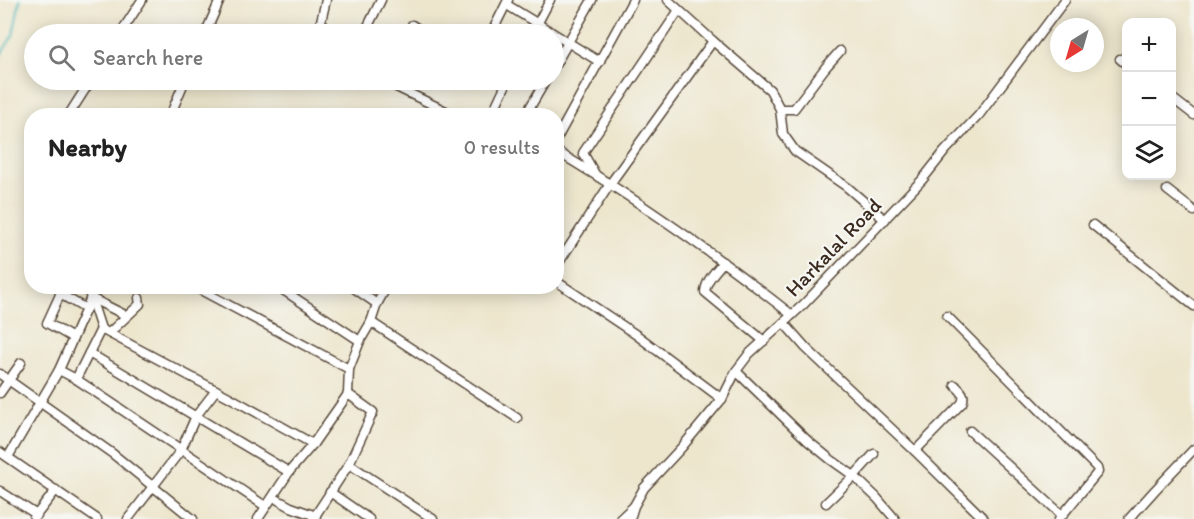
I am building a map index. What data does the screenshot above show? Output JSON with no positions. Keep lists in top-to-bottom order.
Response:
{
  "streets": {
    "street": ["Harkalal Road"]
  },
  "north": "bottom left",
  "page": {
    "map_buttons": ["+", "−"],
    "search": "Search here",
    "heading": ["Nearby", "0 results"]
  }
}
